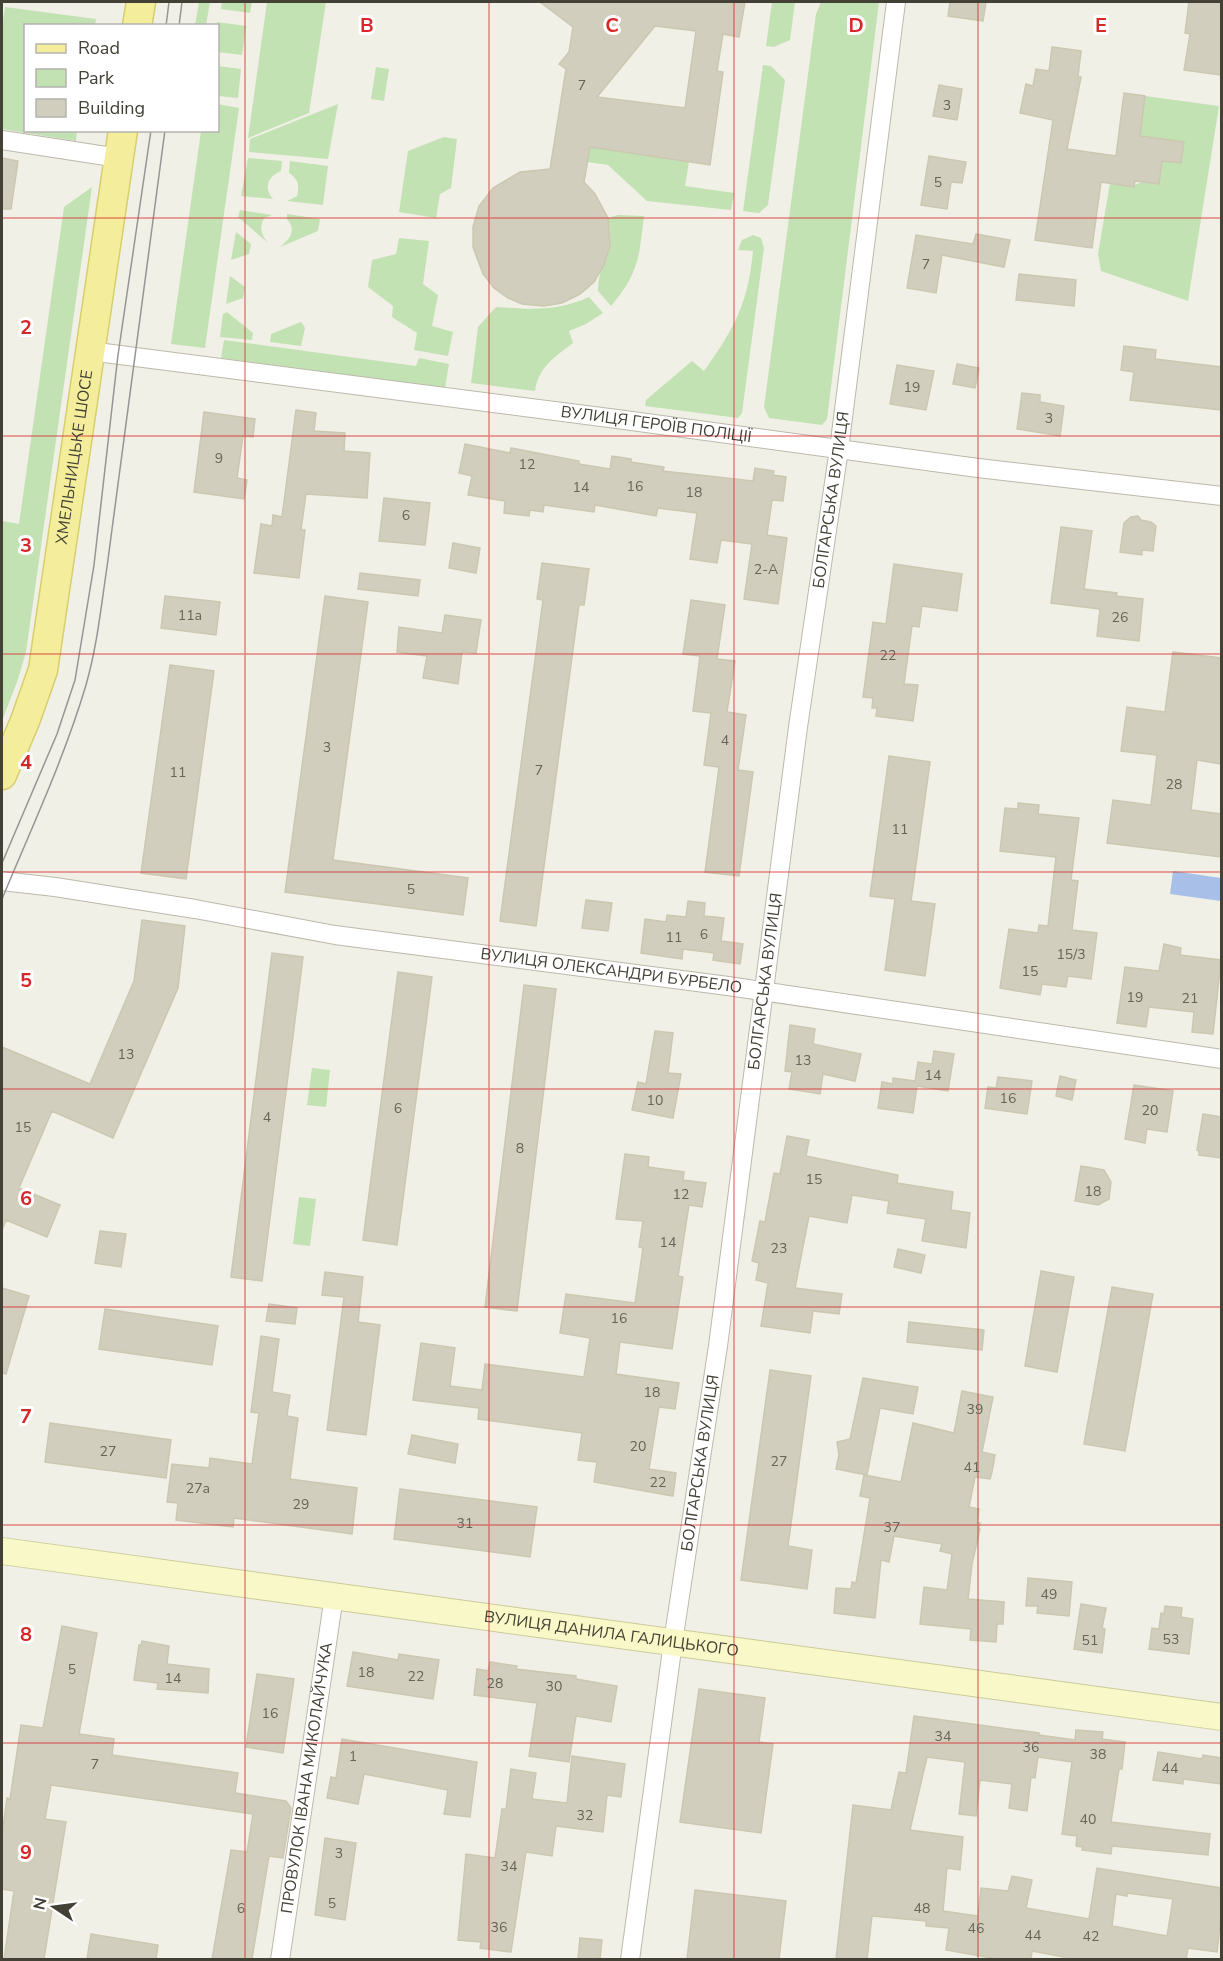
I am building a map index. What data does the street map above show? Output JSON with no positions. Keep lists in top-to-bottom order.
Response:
{
  "streets": {
    "main road": ["ХМЕЛЬНИЦЬКЕ ШОСЕ", "ВУЛИЦЯ ДАНИЛА ГАЛИЦЬКОГО"],
    "street": [
      "ВУЛИЦЯ ГЕРОЇВ ПОЛІЦІЇ",
      "БОЛГАРСЬКА ВУЛИЦЯ",
      "ВУЛИЦЯ ОЛЕКСАНДРИ БУРБЕЛО",
      "ПРОВУЛОК ІВАНА МИКОЛАЙЧУКА"
    ]
  },
  "crossings": [
    ["ВУЛИЦЯ ГЕРОЇВ ПОЛІЦІЇ", "ХМЕЛЬНИЦЬКЕ ШОСЕ"],
    ["ВУЛИЦЯ ГЕРОЇВ ПОЛІЦІЇ", "БОЛГАРСЬКА ВУЛИЦЯ"],
    ["БОЛГАРСЬКА ВУЛИЦЯ", "ВУЛИЦЯ ОЛЕКСАНДРИ БУРБЕЛО"],
    ["БОЛГАРСЬКА ВУЛИЦЯ", "ВУЛИЦЯ ДАНИЛА ГАЛИЦЬКОГО"],
    ["ВУЛИЦЯ ДАНИЛА ГАЛИЦЬКОГО", "ПРОВУЛОК ІВАНА МИКОЛАЙЧУКА"]
  ],
  "house_numbers": [
    "7",
    "3",
    "5",
    "7",
    "19",
    "3",
    "9",
    "12",
    "16",
    "14",
    "18",
    "6",
    "2-A",
    "11а",
    "26",
    "22",
    "4",
    "3",
    "7",
    "11",
    "28",
    "11",
    "5",
    "6",
    "11",
    "15/3",
    "15",
    "19",
    "21",
    "13",
    "13",
    "14",
    "16",
    "10",
    "6",
    "20",
    "4",
    "15",
    "8",
    "15",
    "18",
    "12",
    "14",
    "23",
    "16",
    "18",
    "39",
    "20",
    "27",
    "27",
    "41",
    "22",
    "27а",
    "29",
    "31",
    "37",
    "49",
    "53",
    "51",
    "5",
    "18",
    "22",
    "14",
    "28",
    "30",
    "16",
    "34",
    "36",
    "38",
    "1",
    "7",
    "44",
    "32",
    "40",
    "3",
    "34",
    "5",
    "6",
    "48",
    "36",
    "46",
    "44",
    "42"
  ],
  "legend": ["Road", "Park", "Building"],
  "north": "left",
  "grid": {
    "columns": [
      "B",
      "C",
      "D",
      "E"
    ],
    "rows": [
      "2",
      "3",
      "4",
      "5",
      "6",
      "7",
      "8",
      "9"
    ]
  }
}
